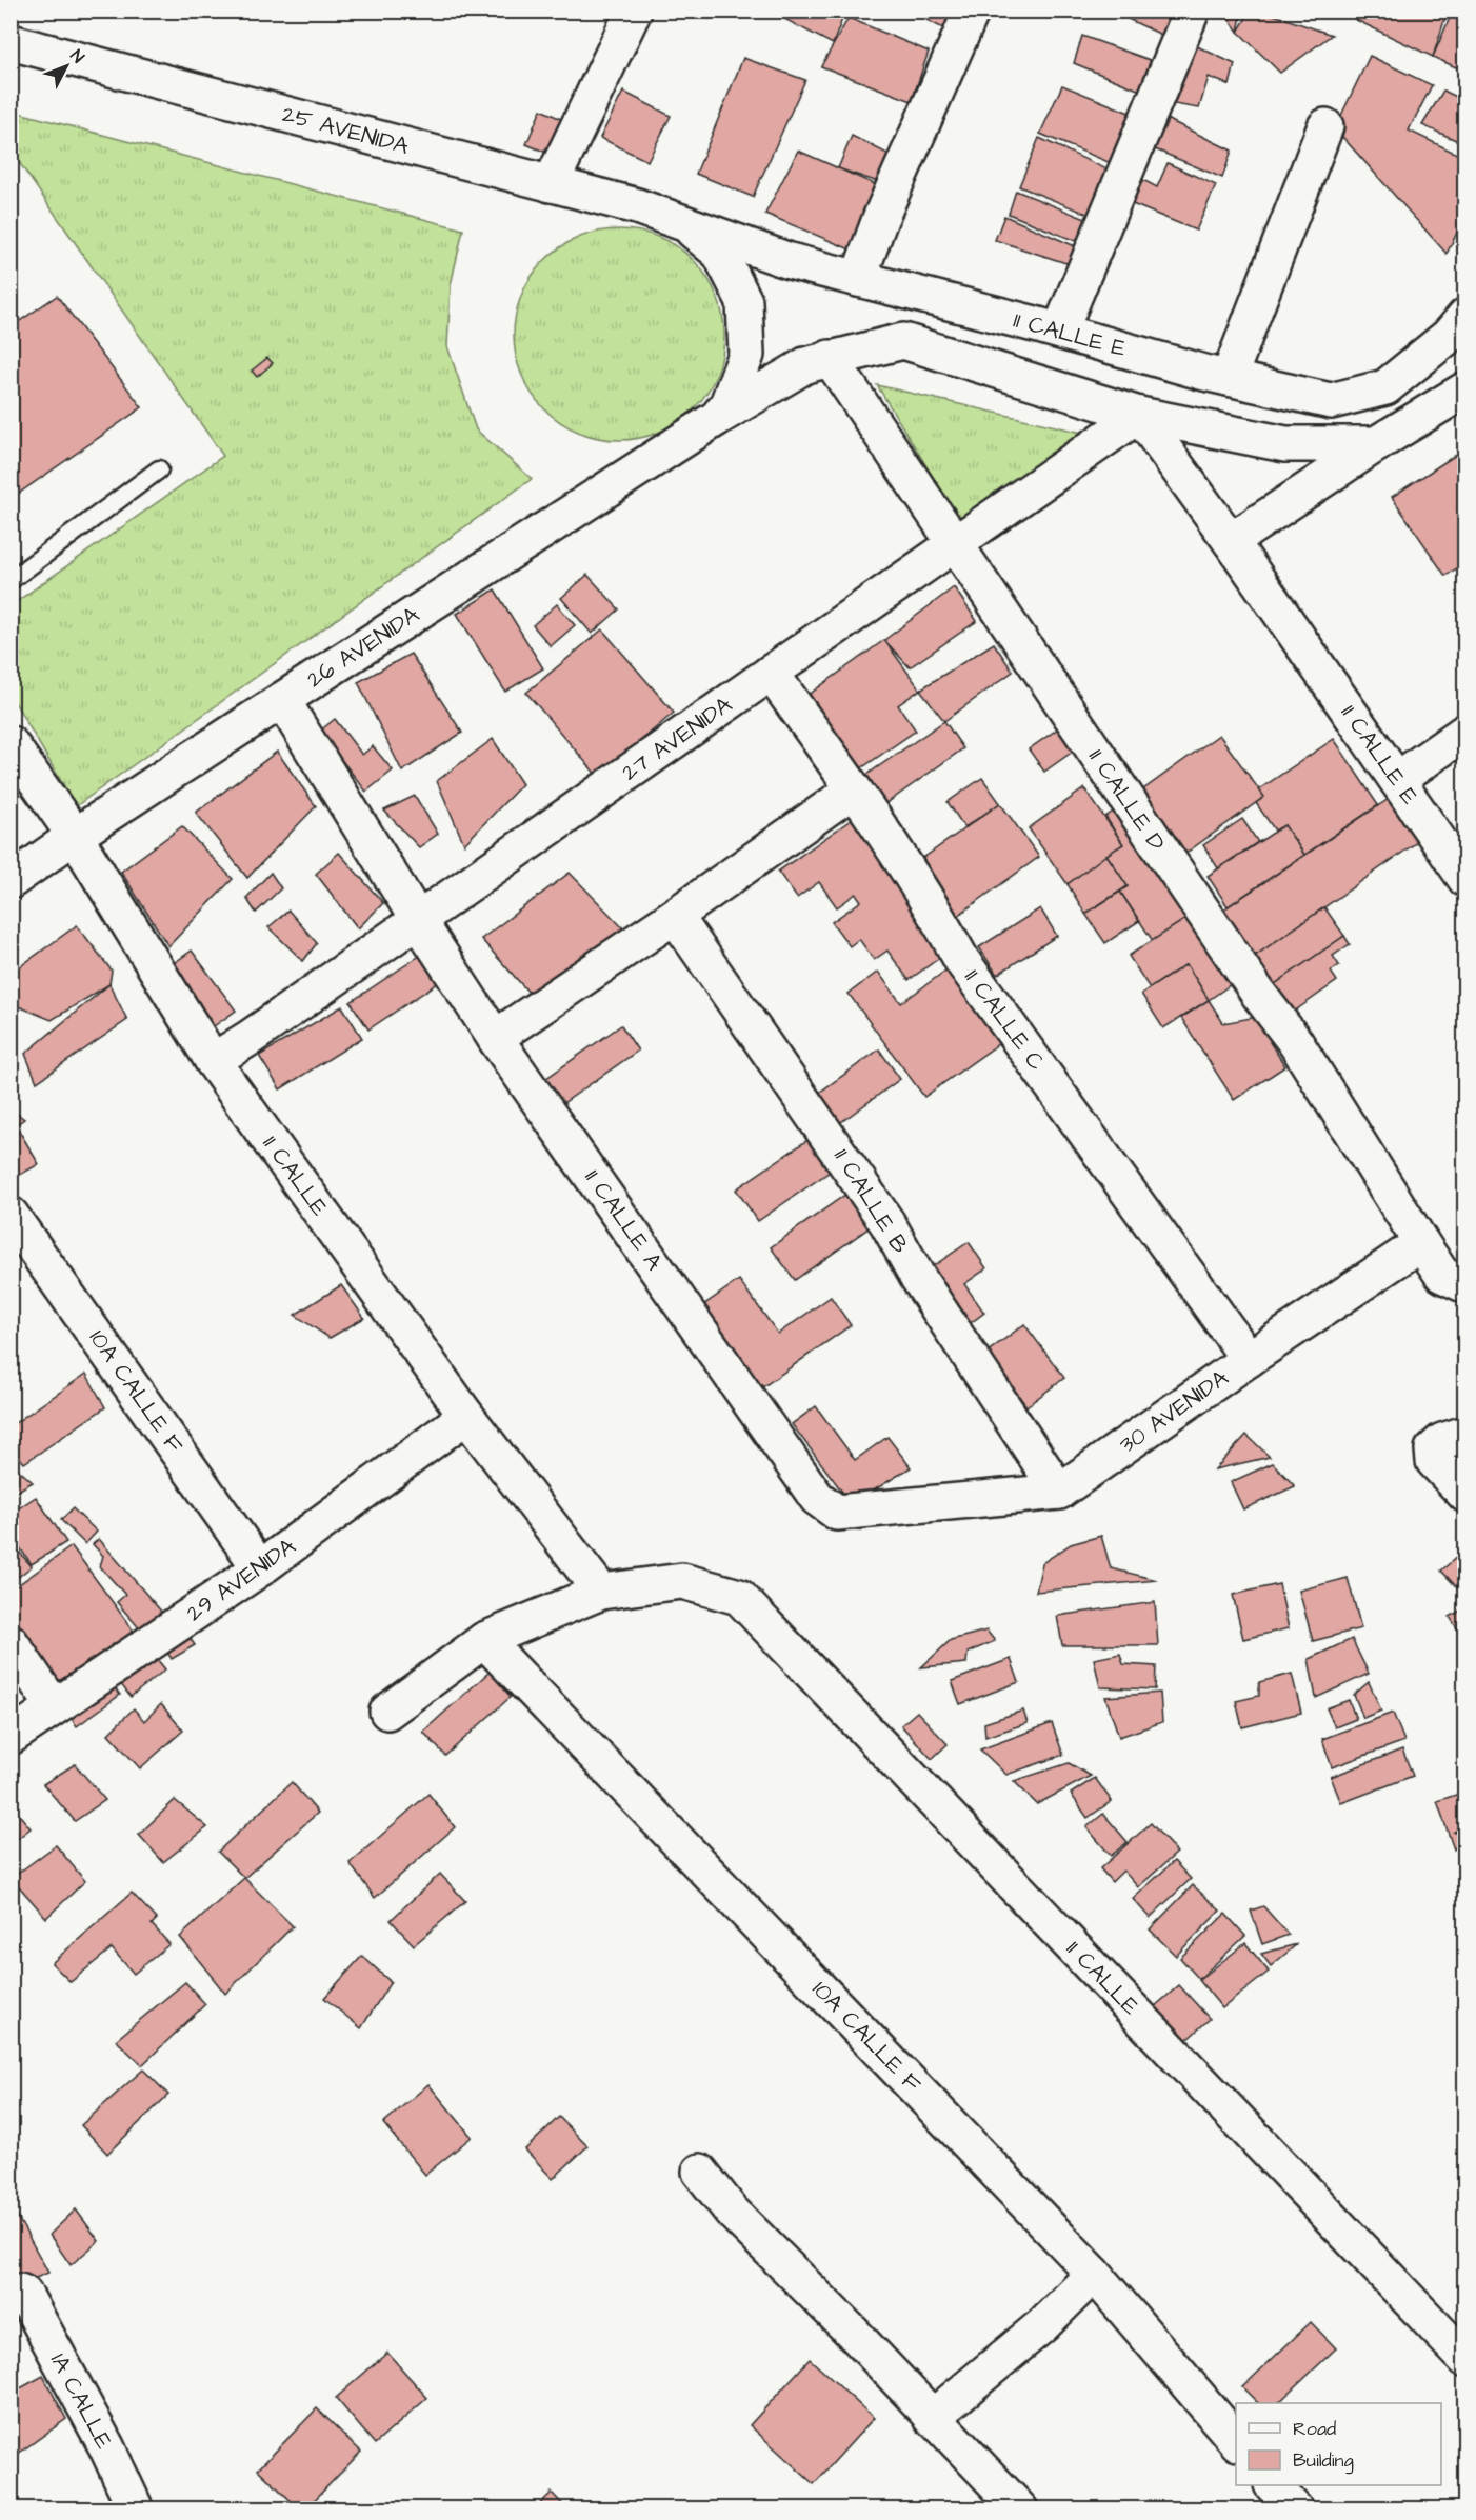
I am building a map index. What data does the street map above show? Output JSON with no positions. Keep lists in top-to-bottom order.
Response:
{
  "streets": {
    "street": [
      "25 AVENIDA",
      "11 CALLE E",
      "26 AVENIDA",
      "27 AVENIDA",
      "11 CALLE D",
      "11 CALLE C",
      "11 CALLE",
      "11 CALLE B",
      "11 CALLE A",
      "10A CALLE F",
      "30 AVENIDA",
      "29 AVENIDA",
      "1A CALLE"
    ]
  },
  "crossings": [
    ["25 AVENIDA", "11 CALLE E"],
    ["11 CALLE E", "27 AVENIDA"],
    ["26 AVENIDA", "11 CALLE"],
    ["26 AVENIDA", "11 CALLE A"],
    ["27 AVENIDA", "11 CALLE D"],
    ["27 AVENIDA", "11 CALLE C"],
    ["27 AVENIDA", "11 CALLE"],
    ["27 AVENIDA", "11 CALLE A"],
    ["11 CALLE D", "30 AVENIDA"],
    ["11 CALLE C", "30 AVENIDA"],
    ["11 CALLE", "29 AVENIDA"],
    ["11 CALLE B", "30 AVENIDA"],
    ["11 CALLE A", "30 AVENIDA"],
    ["10A CALLE F", "29 AVENIDA"]
  ],
  "legend": ["Road", "Building"],
  "north": "top right"
}
